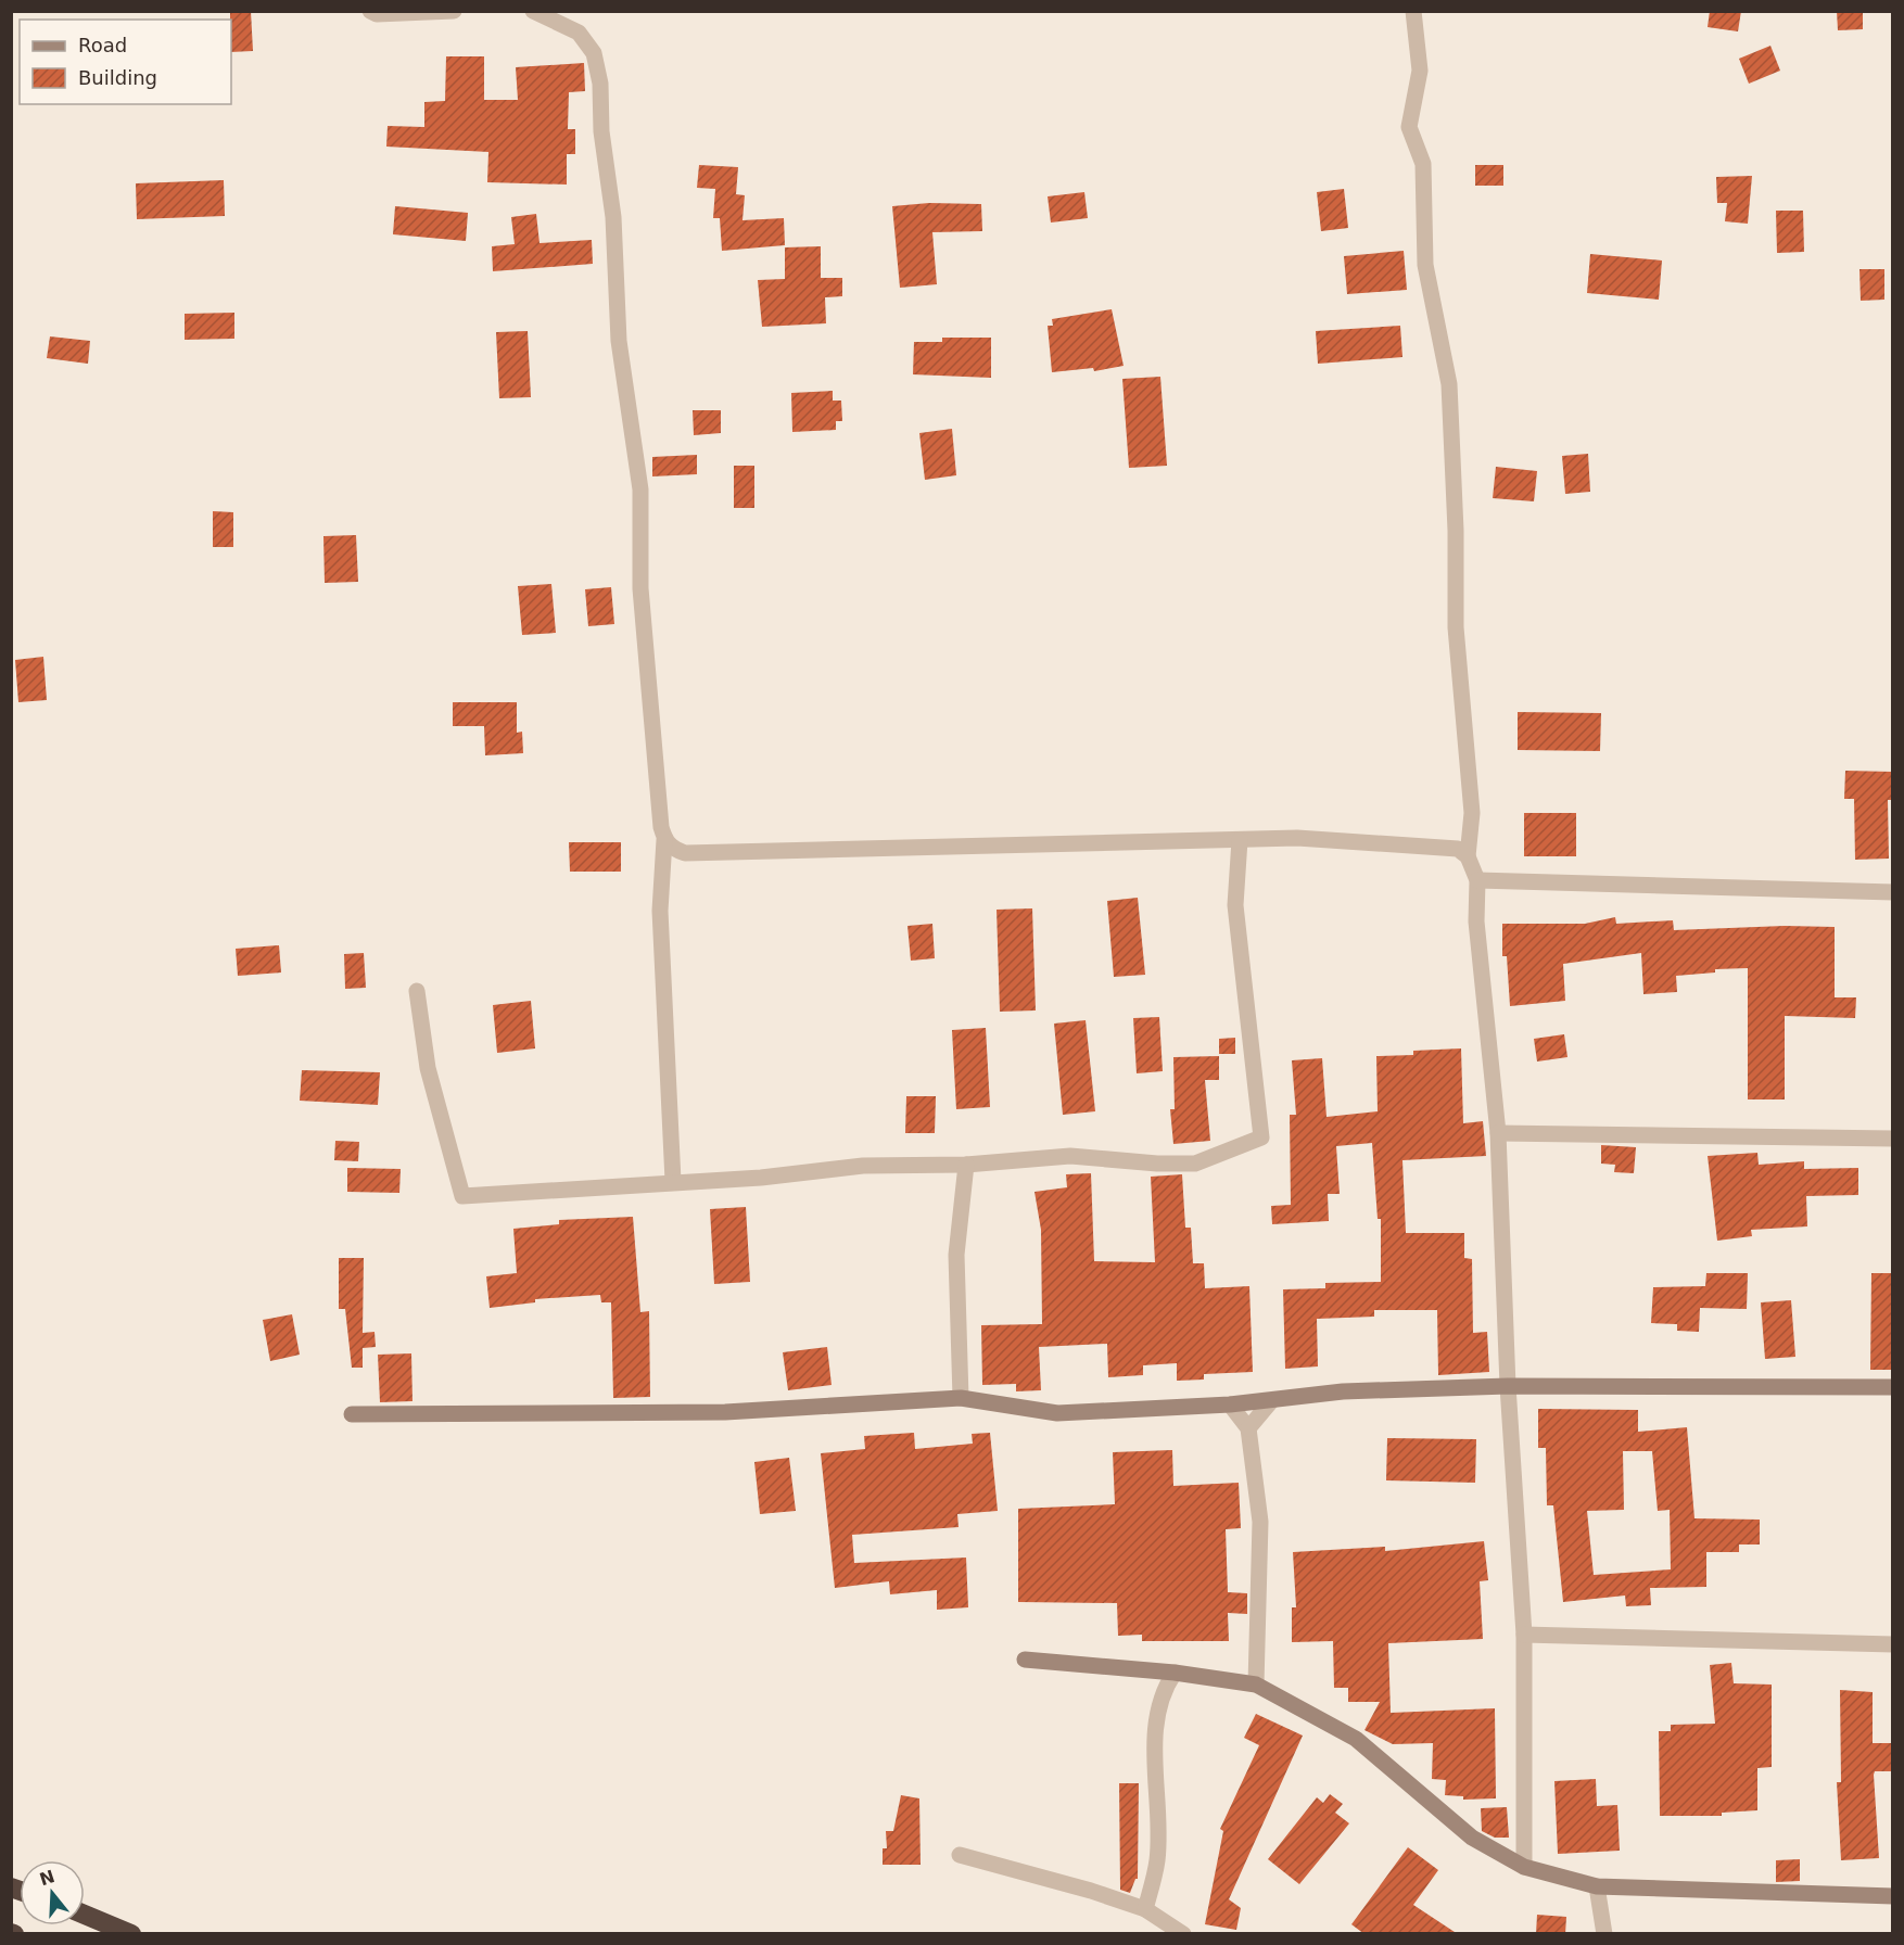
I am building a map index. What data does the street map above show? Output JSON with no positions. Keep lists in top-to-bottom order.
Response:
{
  "legend": ["Road", "Building"],
  "north": "top"
}
